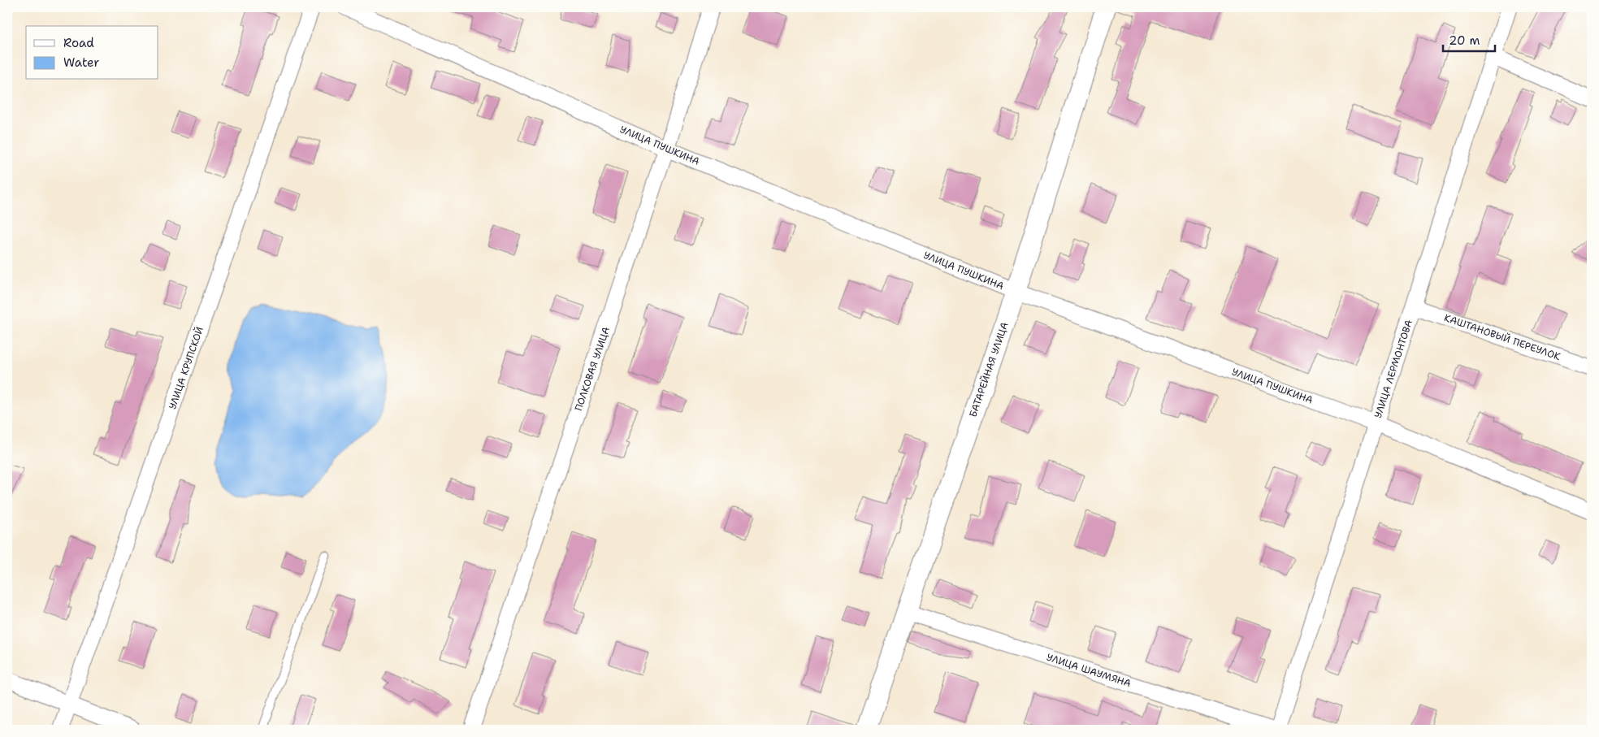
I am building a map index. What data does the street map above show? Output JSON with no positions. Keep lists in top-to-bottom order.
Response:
{
  "streets": {
    "street": [
      "УЛИЦА ПУШКИНА",
      "КАШТАНОВЫЙ ПЕРЕУЛОК",
      "УЛИЦА КРУПСКОЙ",
      "ПОЛКОВАЯ УЛИЦА",
      "УЛИЦА ЛЕРМОНТОВА",
      "БАТАРЕЙНАЯ УЛИЦА",
      "УЛИЦА ШАУМЯНА"
    ]
  },
  "crossings": [
    ["УЛИЦА ПУШКИНА", "ПОЛКОВАЯ УЛИЦА"],
    ["УЛИЦА ПУШКИНА", "УЛИЦА ЛЕРМОНТОВА"],
    ["УЛИЦА ПУШКИНА", "БАТАРЕЙНАЯ УЛИЦА"],
    ["КАШТАНОВЫЙ ПЕРЕУЛОК", "УЛИЦА ЛЕРМОНТОВА"],
    ["БАТАРЕЙНАЯ УЛИЦА", "УЛИЦА ШАУМЯНА"]
  ],
  "legend": ["Road", "Water"],
  "scale_bar": "20 m"
}
